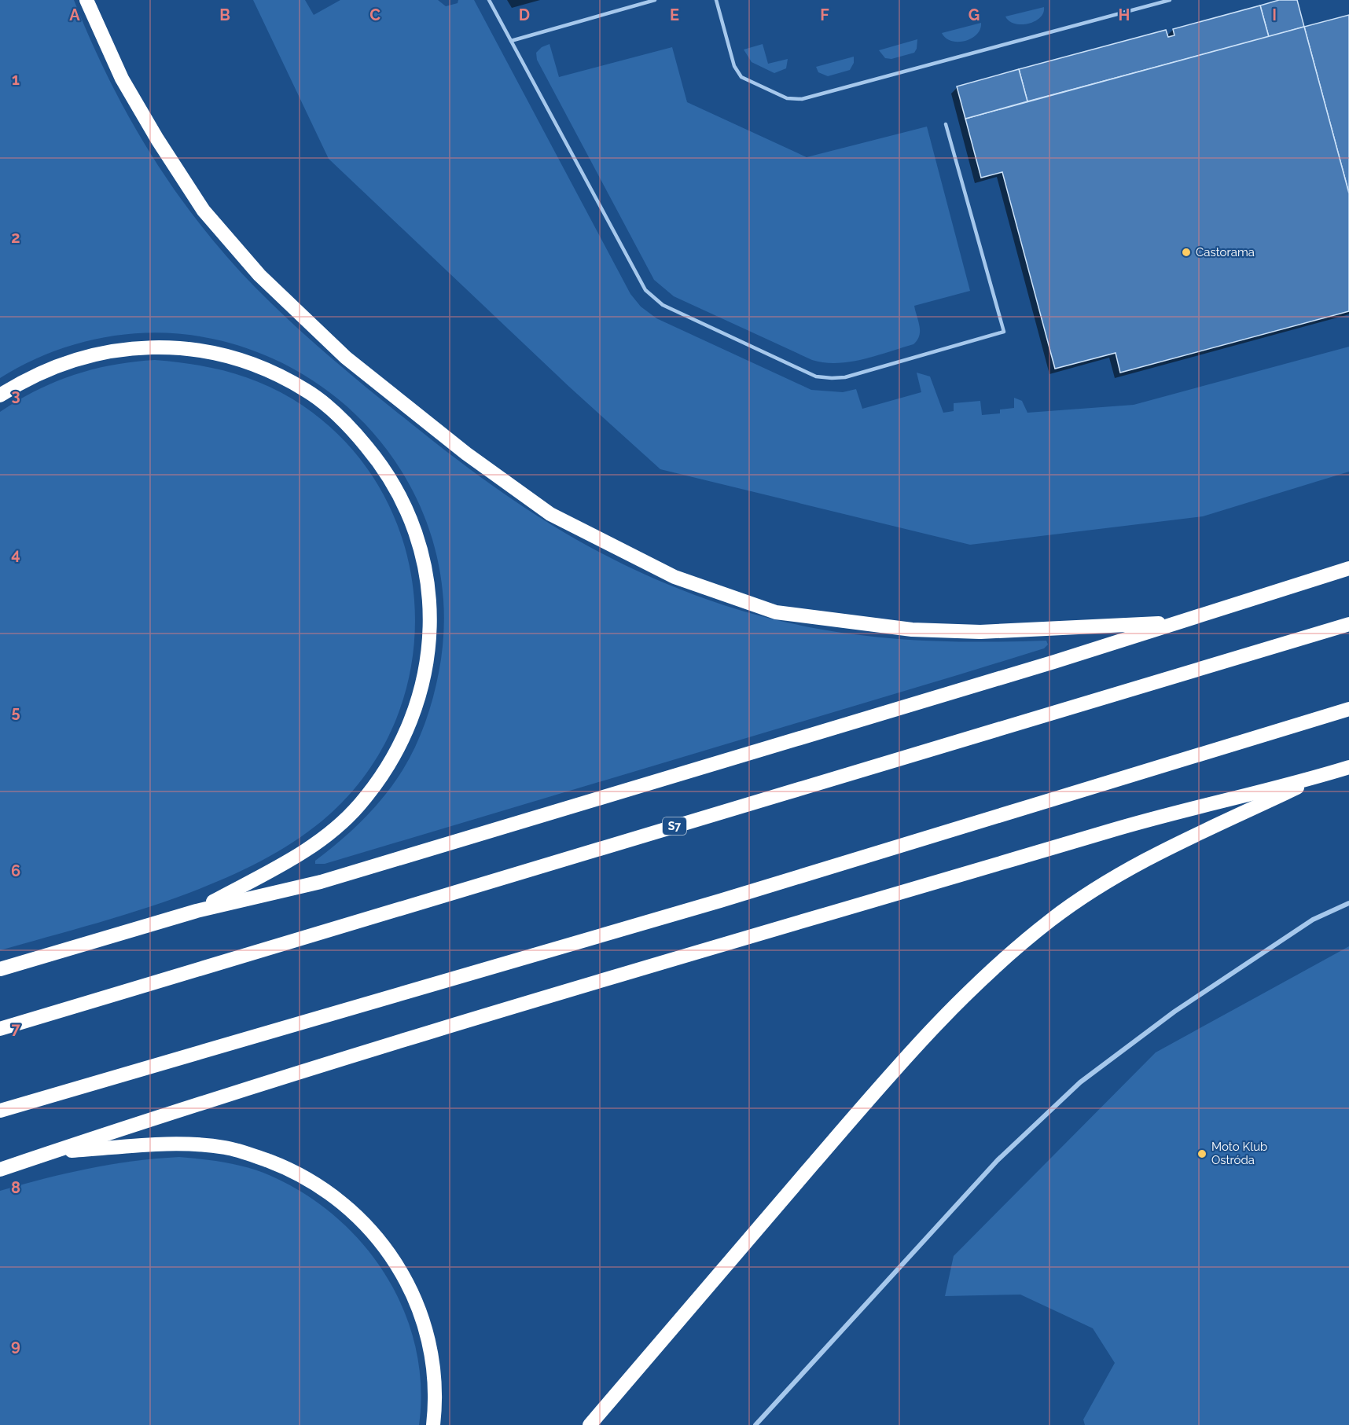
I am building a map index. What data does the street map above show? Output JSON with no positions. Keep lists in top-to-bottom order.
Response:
{
  "streets": {
    "highway": ["S7"]
  },
  "places": ["Castorama", "Moto Klub Ostróda"],
  "grid": {
    "columns": [
      "A",
      "B",
      "C",
      "D",
      "E",
      "F",
      "G",
      "H",
      "I"
    ],
    "rows": [
      "1",
      "2",
      "3",
      "4",
      "5",
      "6",
      "7",
      "8",
      "9"
    ]
  }
}
